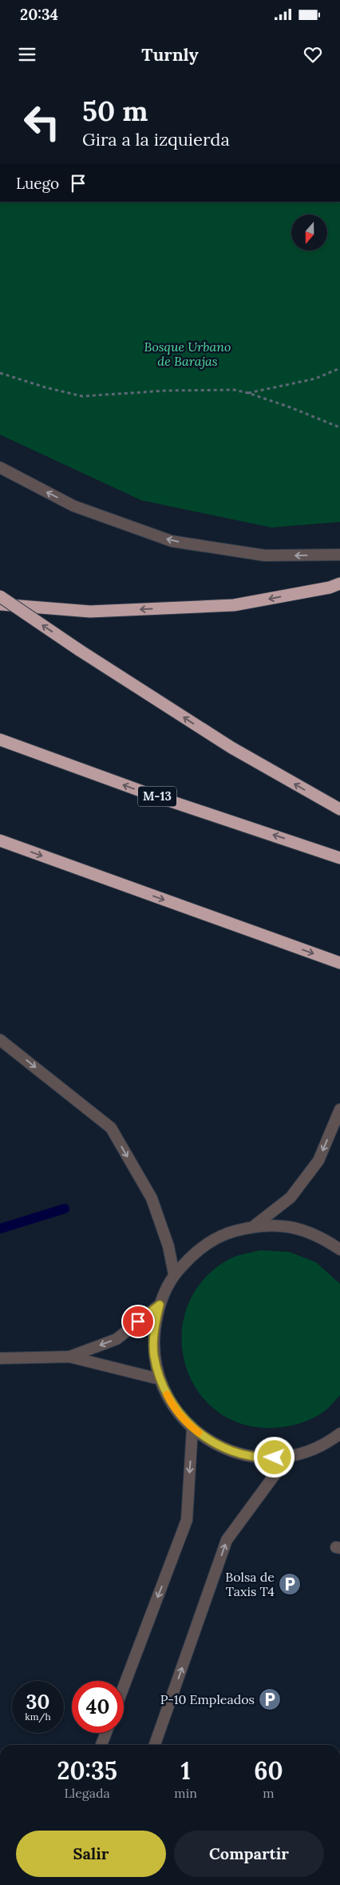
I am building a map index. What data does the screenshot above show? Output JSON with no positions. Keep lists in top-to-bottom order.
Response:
{
  "streets": {
    "highway": ["M-13"]
  },
  "parks": ["Bosque Urbano de Barajas"],
  "places": {
    "parking": ["Bolsa de Taxis T4", "P-10 Empleados"]
  },
  "north": "bottom",
  "page": {
    "status": "20:34",
    "header": "Turnly",
    "turn": ["50 m", "Gira a la izquierda"],
    "then": "Luego",
    "speed": "30 km/h",
    "limit": "40",
    "eta": [
      "20:35",
      "Llegada",
      "1",
      "min",
      "60",
      "m"
    ],
    "buttons": ["Salir", "Compartir"]
  }
}
